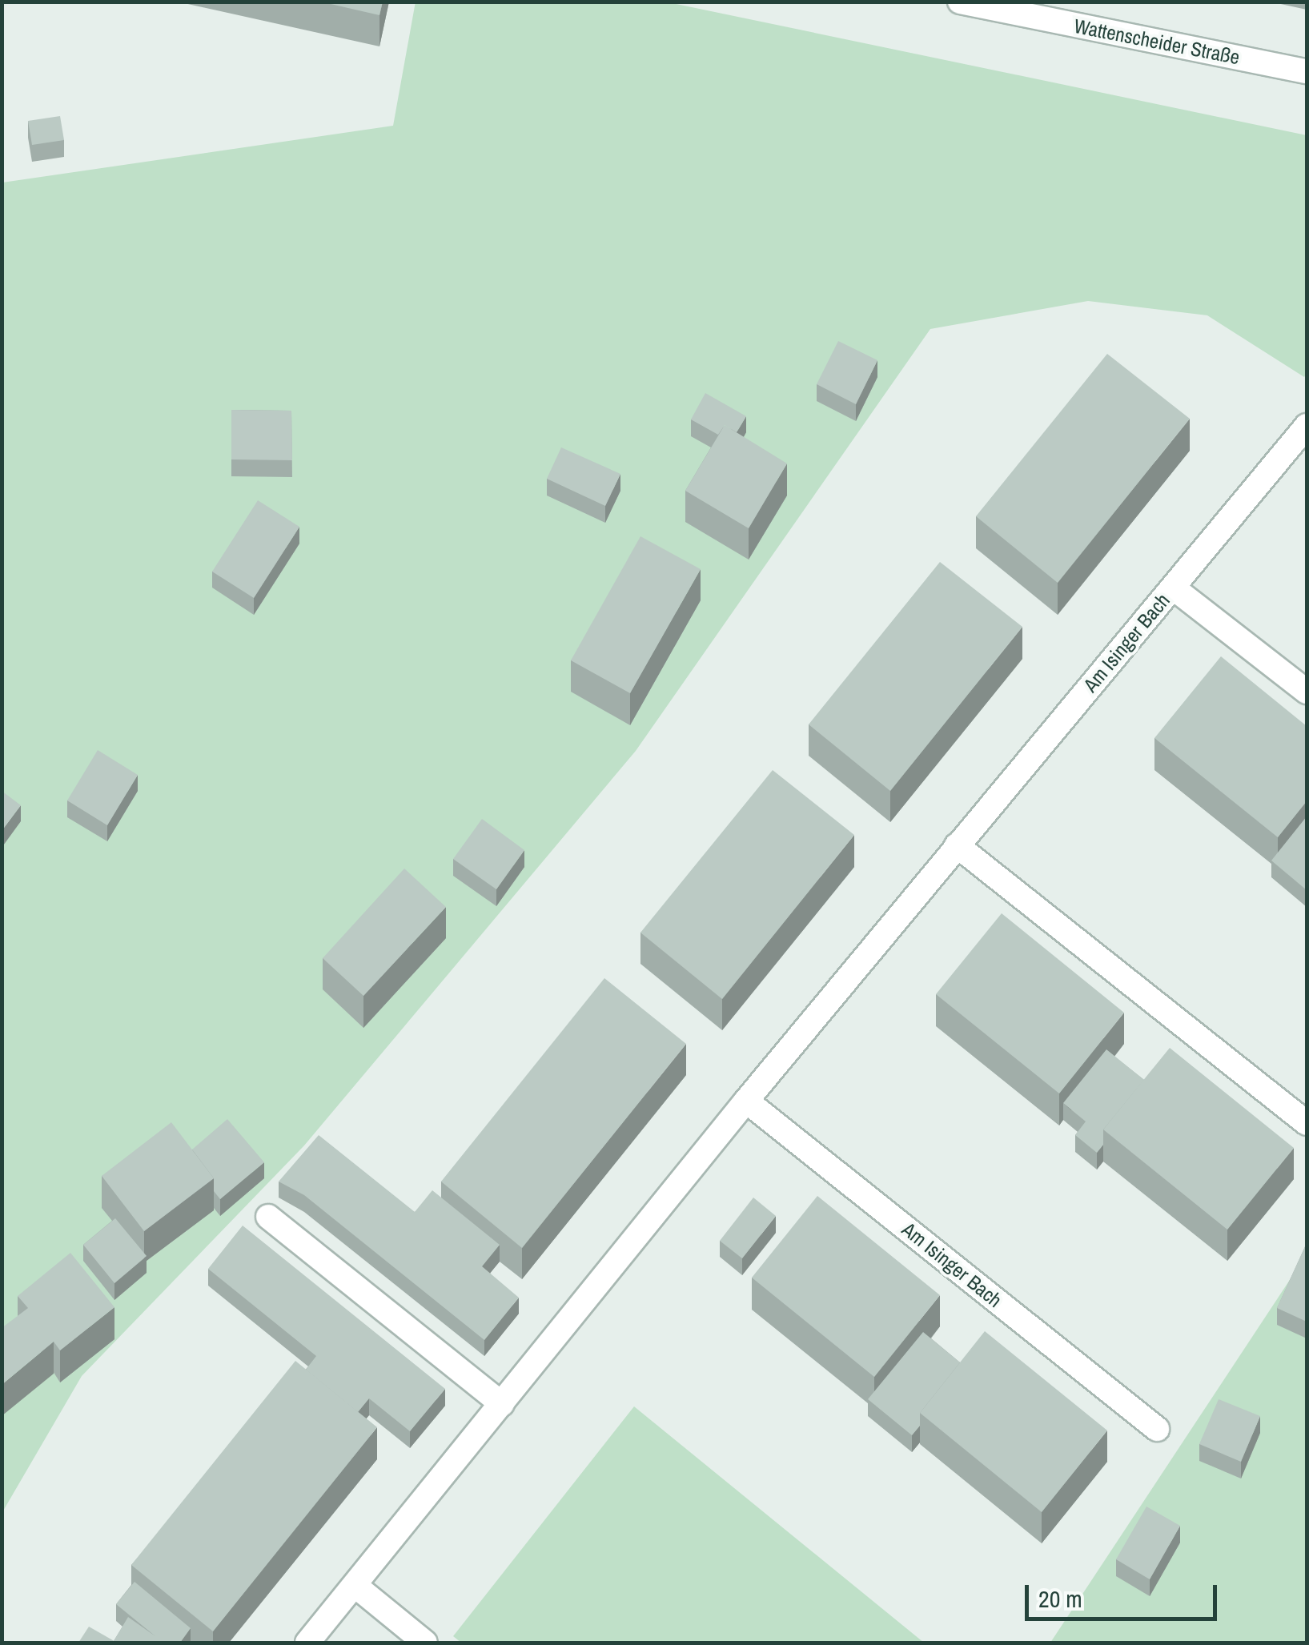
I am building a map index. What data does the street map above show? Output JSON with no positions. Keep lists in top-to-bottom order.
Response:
{
  "streets": {
    "street": ["Wattenscheider Straße", "Am Isinger Bach"]
  },
  "scale_bar": "20 m"
}
